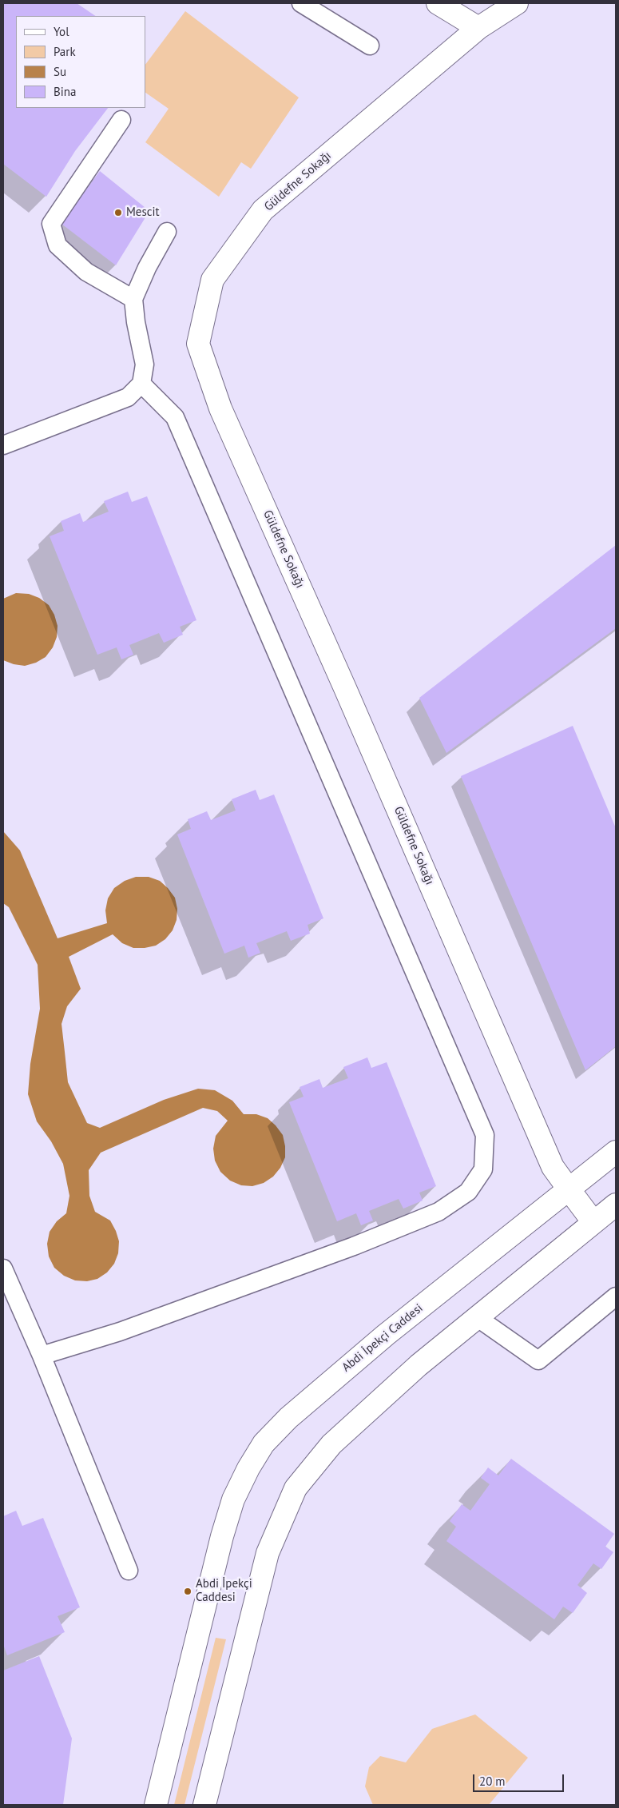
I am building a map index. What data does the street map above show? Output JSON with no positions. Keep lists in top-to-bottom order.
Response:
{
  "streets": {
    "street": ["Güldefne Sokağı", "Abdi İpekçi Caddesi"]
  },
  "crossings": [
    ["Güldefne Sokağı", "Abdi İpekçi Caddesi"]
  ],
  "places": ["Mescit", "Abdi İpekçi Caddesi"],
  "legend": [
    "Yol",
    "Park",
    "Su",
    "Bina"
  ],
  "scale_bar": "20 m"
}
